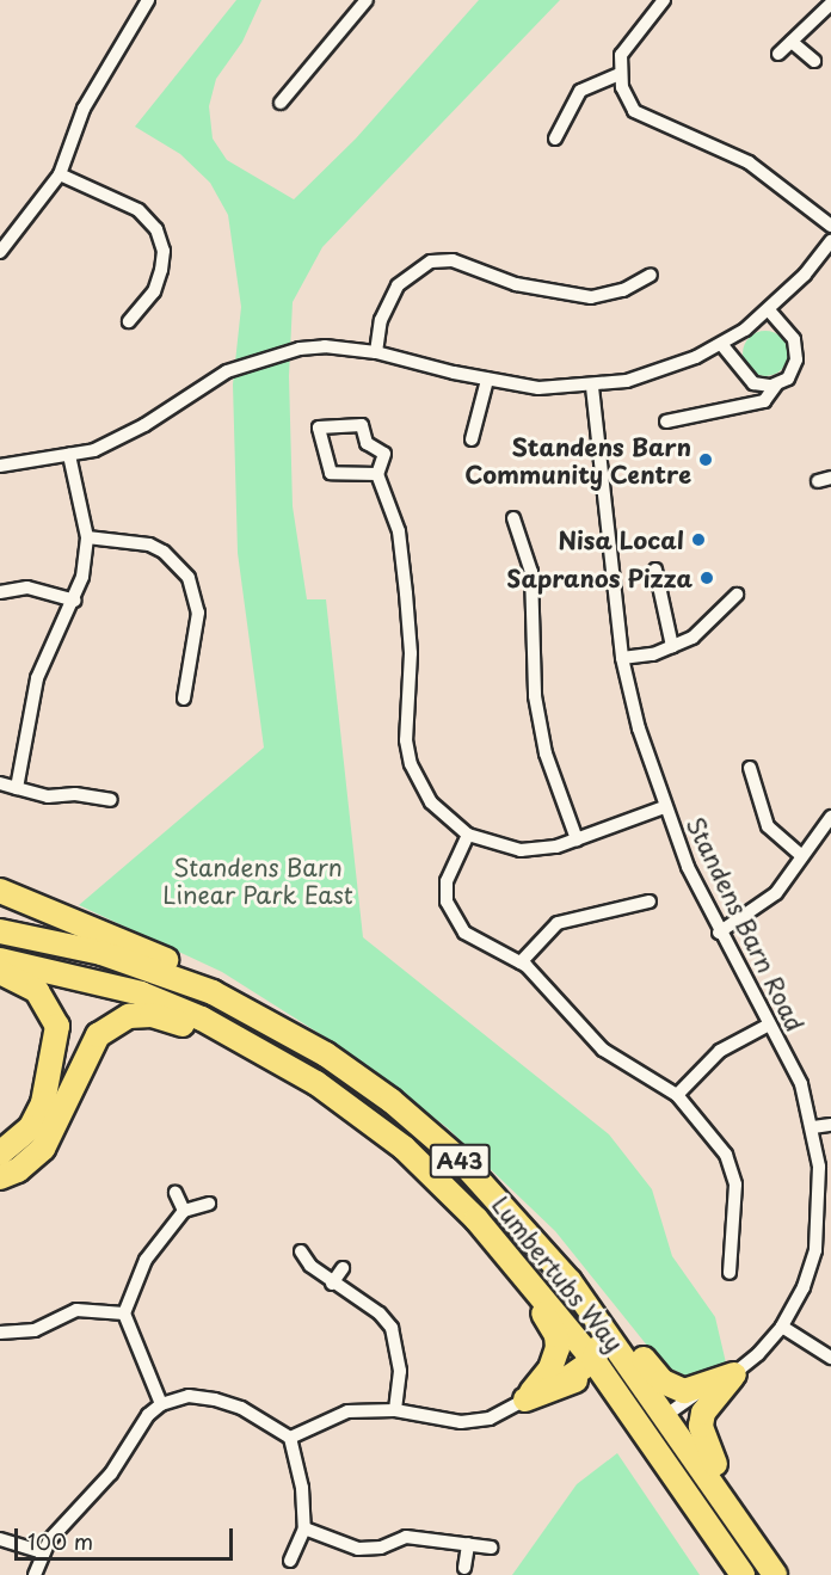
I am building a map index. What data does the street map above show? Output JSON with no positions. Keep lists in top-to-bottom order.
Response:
{
  "streets": {
    "highway": ["A43", "Lumbertubs Way"],
    "street": ["Standens Barn Road"]
  },
  "crossings": [
    ["Standens Barn Road", "Lumbertubs Way"]
  ],
  "parks": ["Standens Barn Linear Park East"],
  "places": ["Standens Barn Community Centre", "Nisa Local", "Sapranos Pizza"],
  "scale_bar": "100 m"
}
